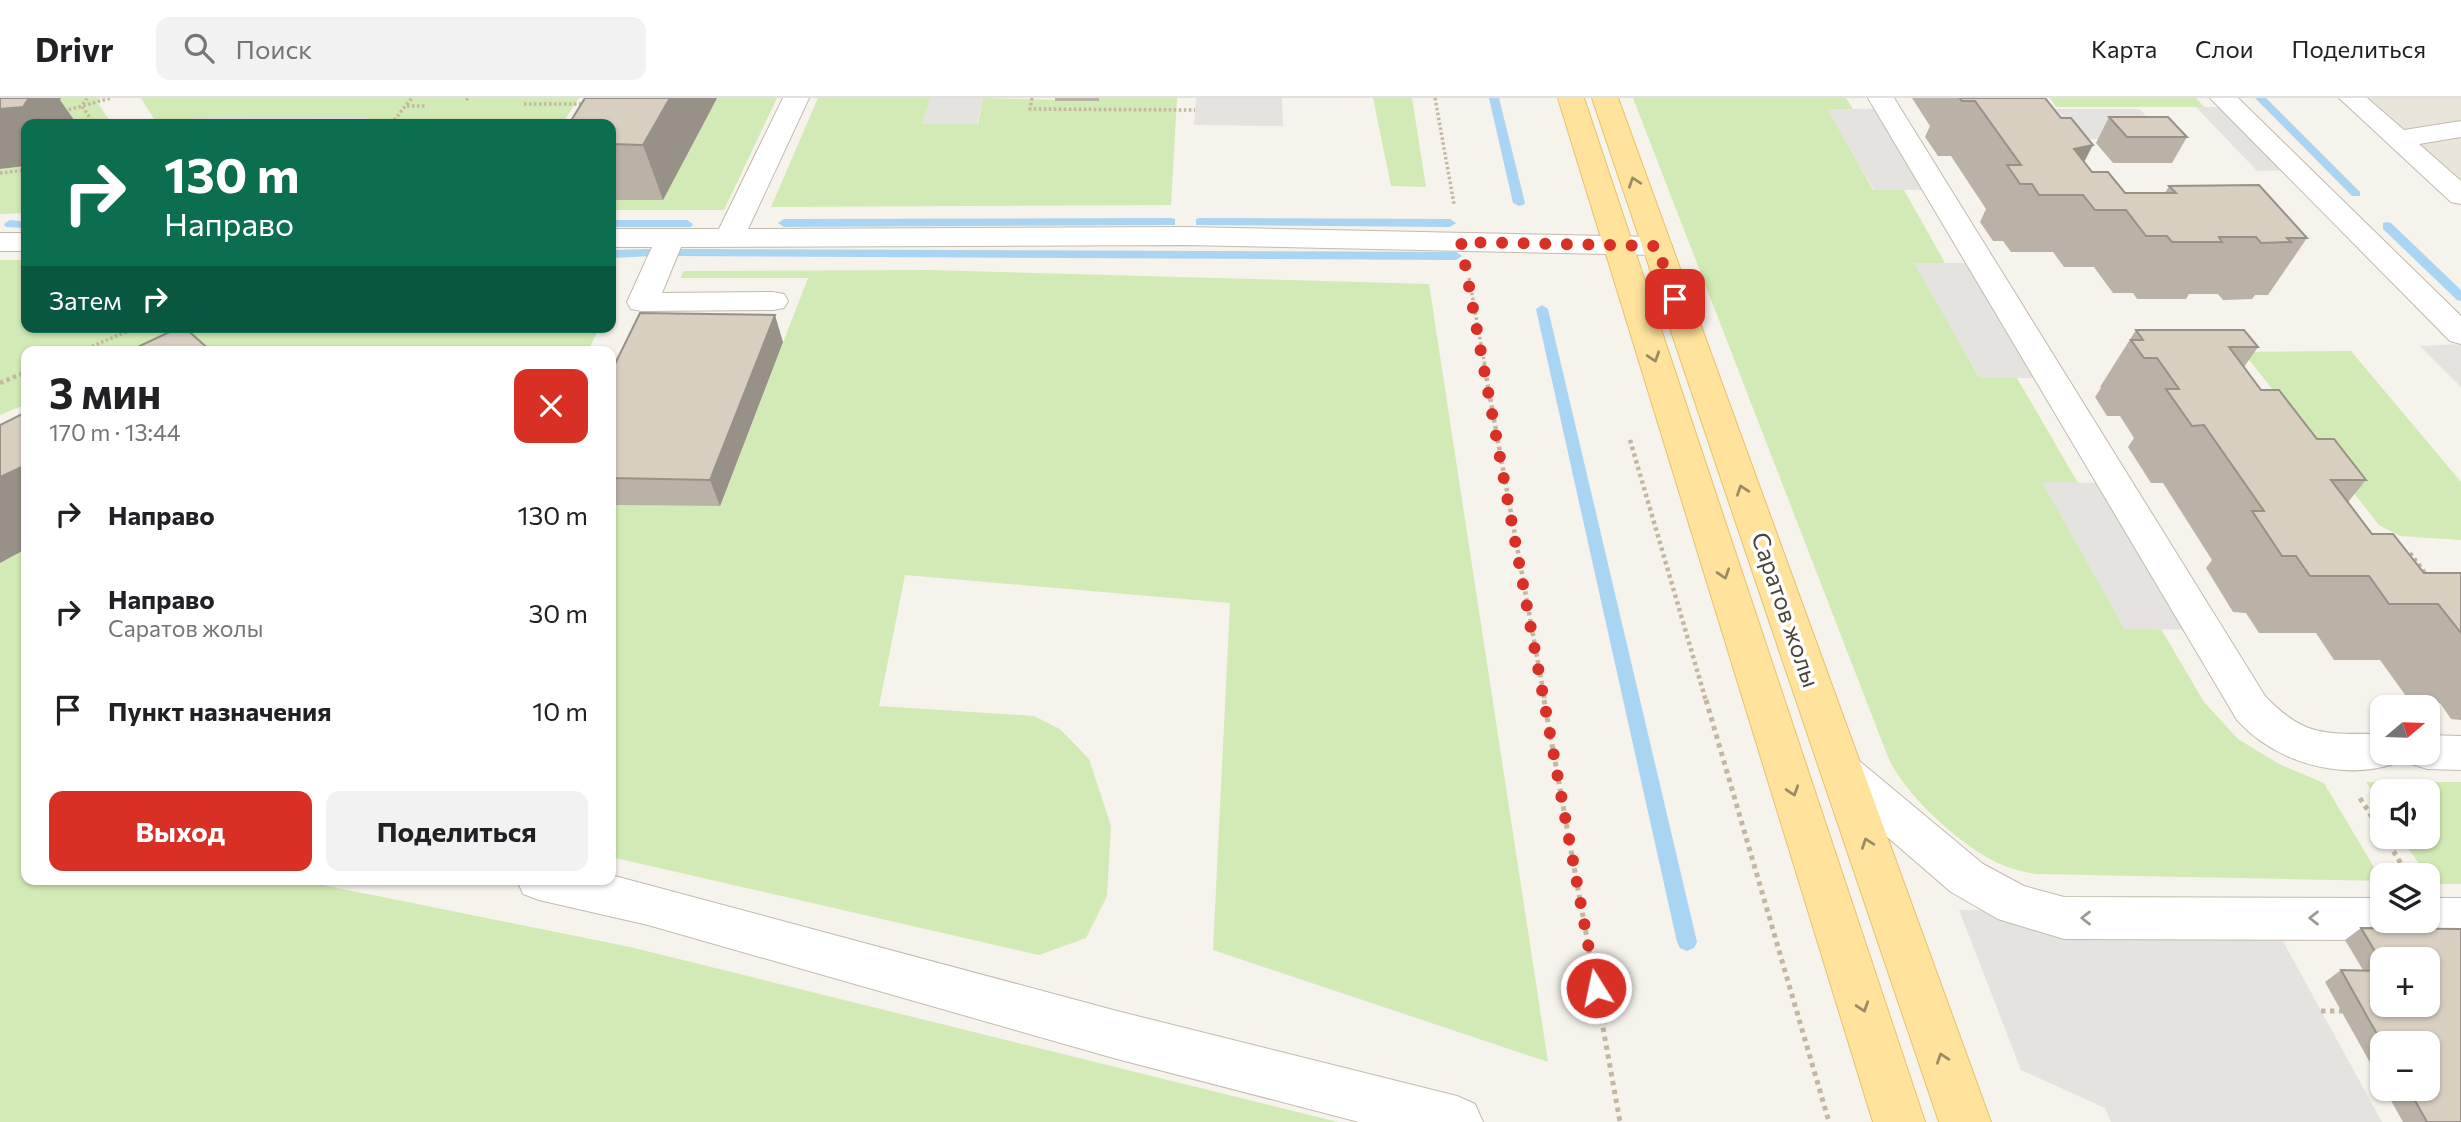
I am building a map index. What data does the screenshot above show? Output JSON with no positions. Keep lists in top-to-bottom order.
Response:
{
  "streets": {
    "main road": ["Саратов жолы"]
  },
  "north": "right",
  "page": {
    "header": "Drivr",
    "search": "Поиск",
    "nav": ["Карта", "Слои", "Поделиться"],
    "turn": ["130 m", "Направо"],
    "then": "Затем",
    "heading": ["3 мин", "170 m · 13:44"],
    "list": [
      {
        "name": "Направо",
        "value": "130 m"
      },
      {
        "name": "Направо",
        "note": "Саратов жолы",
        "value": "30 m"
      },
      {
        "name": "Пункт назначения",
        "value": "10 m"
      }
    ],
    "map_buttons": ["+", "−"],
    "buttons": ["Выход", "Поделиться"]
  }
}
